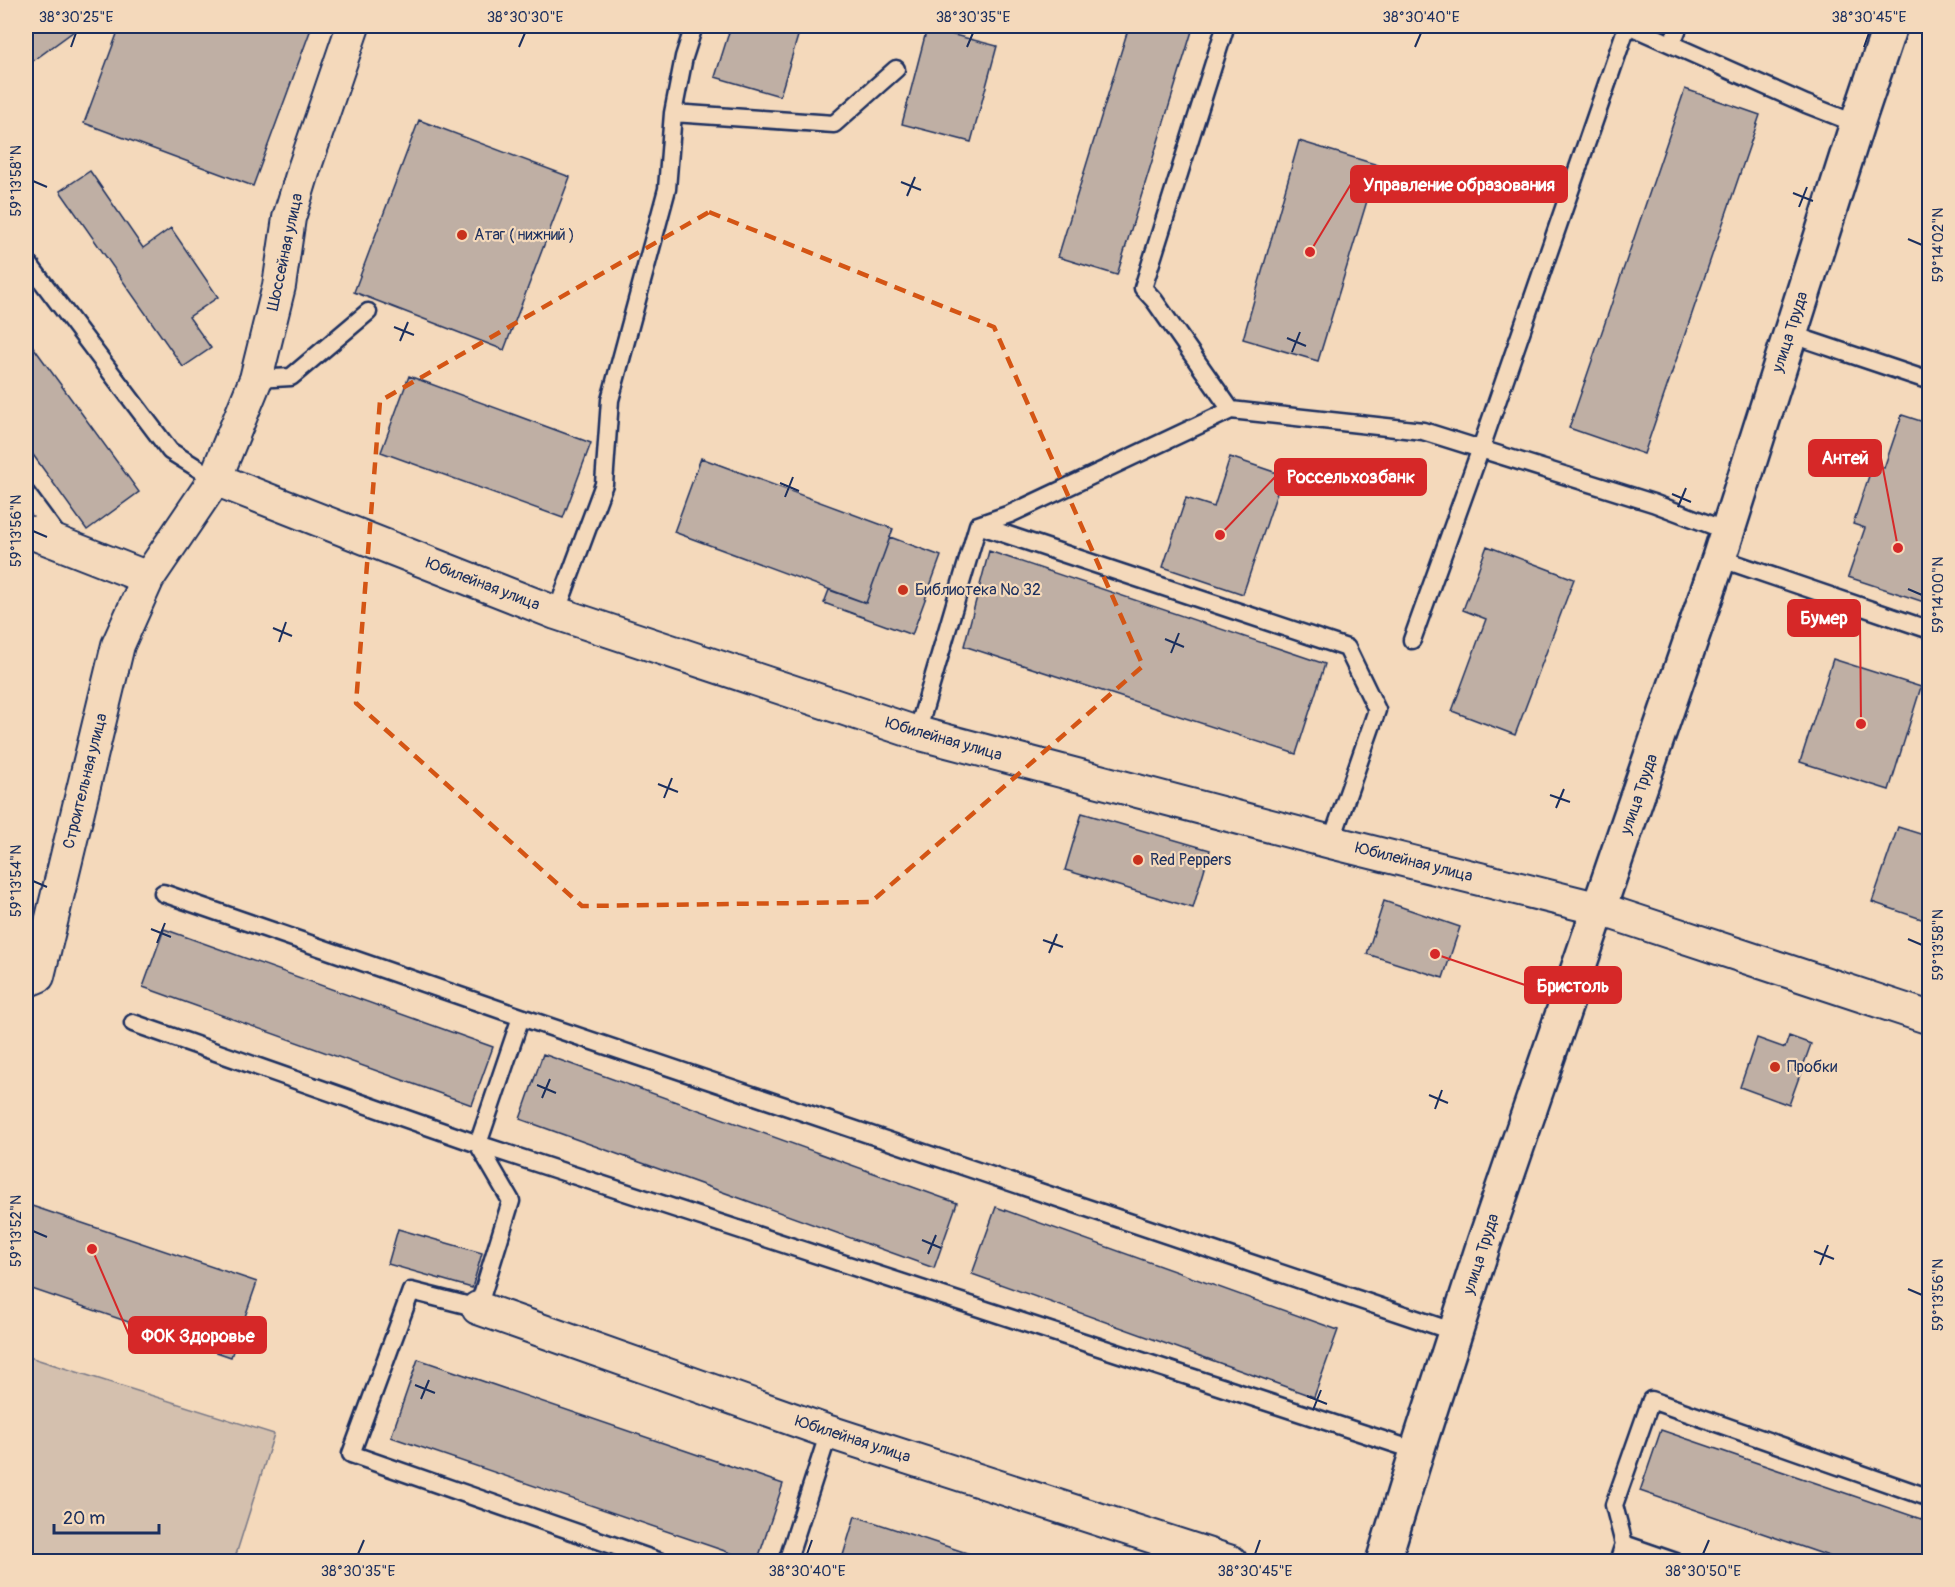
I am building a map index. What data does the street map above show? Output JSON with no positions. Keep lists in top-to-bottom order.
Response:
{
  "streets": {
    "street": [
      "Шоссейная улица",
      "улица Труда",
      "Юбилейная улица",
      "Строительная улица"
    ]
  },
  "crossings": [
    ["Шоссейная улица", "Юбилейная улица"],
    ["улица Труда", "Юбилейная улица"]
  ],
  "places": [
    "Атаг ( нижний )",
    "Управление образования",
    "Россельхозбанк",
    "Антей",
    "Библиотека № 32",
    "Бумер",
    "Red Peppers",
    "Бристоль",
    "Пробки",
    "ФОК Здоровье"
  ],
  "scale_bar": "20 m",
  "coordinates": [
    "38°30'25\"E",
    "38°30'30\"E",
    "38°30'35\"E",
    "38°30'40\"E",
    "38°30'45\"E",
    "59°13'58\"N",
    "59°14'02\"N",
    "59°13'56\"N",
    "59°14'00\"N",
    "59°13'54\"N",
    "59°13'52\"N",
    "38°30'50\"E"
  ]
}
